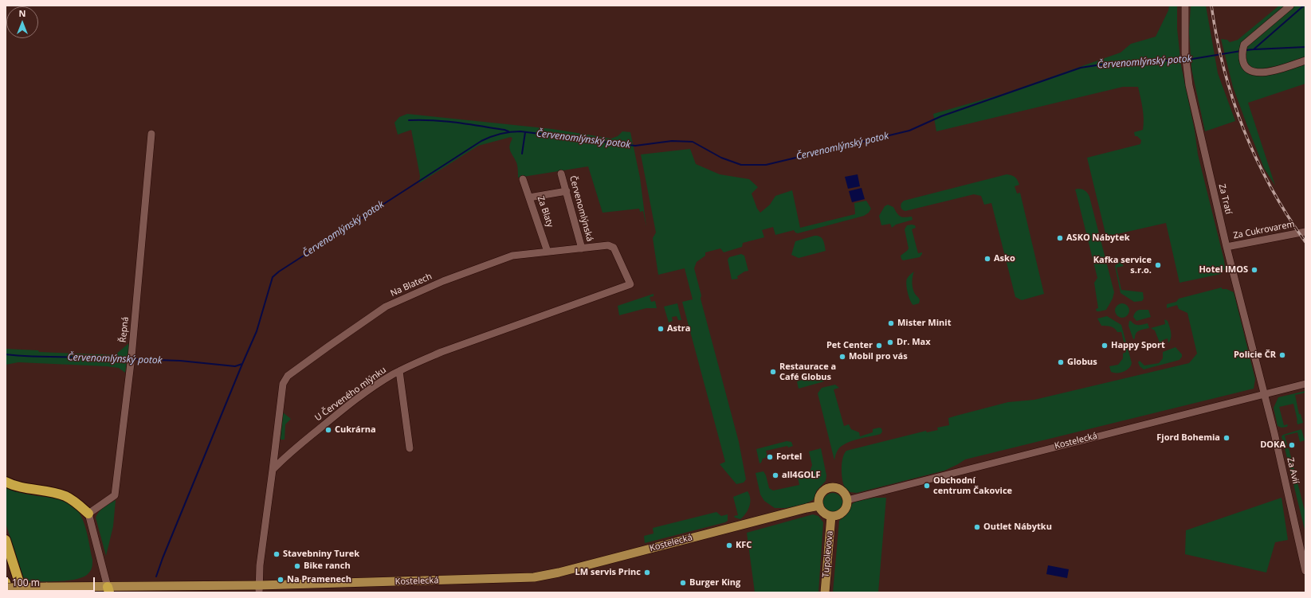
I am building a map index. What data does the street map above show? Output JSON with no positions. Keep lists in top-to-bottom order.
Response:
{
  "streets": {
    "main road": ["Kostelecká", "Tupolevova"],
    "street": [
      "Za Tratí",
      "Červenomlýnská",
      "Za Blaty",
      "Za Cukrovarem",
      "Na Blatech",
      "Řepná",
      "U Červeného mlýnku",
      "Za Avií"
    ]
  },
  "crossings": [
    ["Za Tratí", "Za Cukrovarem"],
    ["Za Tratí", "Kostelecká"],
    ["Za Tratí", "Za Avií"],
    ["Červenomlýnská", "Na Blatech"],
    ["Za Blaty", "Na Blatech"],
    ["Na Blatech", "U Červeného mlýnku"],
    ["Kostelecká", "Za Avií"],
    ["Kostelecká", "Tupolevova"]
  ],
  "water": ["Červenomlýnský potok"],
  "places": [
    "ASKO Nábytek",
    "Asko",
    "Kafka service s.r.o.",
    "Hotel IMOS",
    "Mister Minit",
    "Astra",
    "Dr. Max",
    "Pet Center",
    "Happy Sport",
    "Policie ČR",
    "Mobil pro vás",
    "Globus",
    "Restaurace a Café Globus",
    "Cukrárna",
    "Fjord Bohemia",
    "DOKA",
    "Fortel",
    "all4GOLF",
    "Obchodní centrum Čakovice",
    "Outlet Nábytku",
    "KFC",
    "Stavebniny Turek",
    "Bike ranch",
    "LM servis Princ",
    "Na Pramenech",
    "Burger King"
  ],
  "scale_bar": "100 m",
  "north": "top"
}
